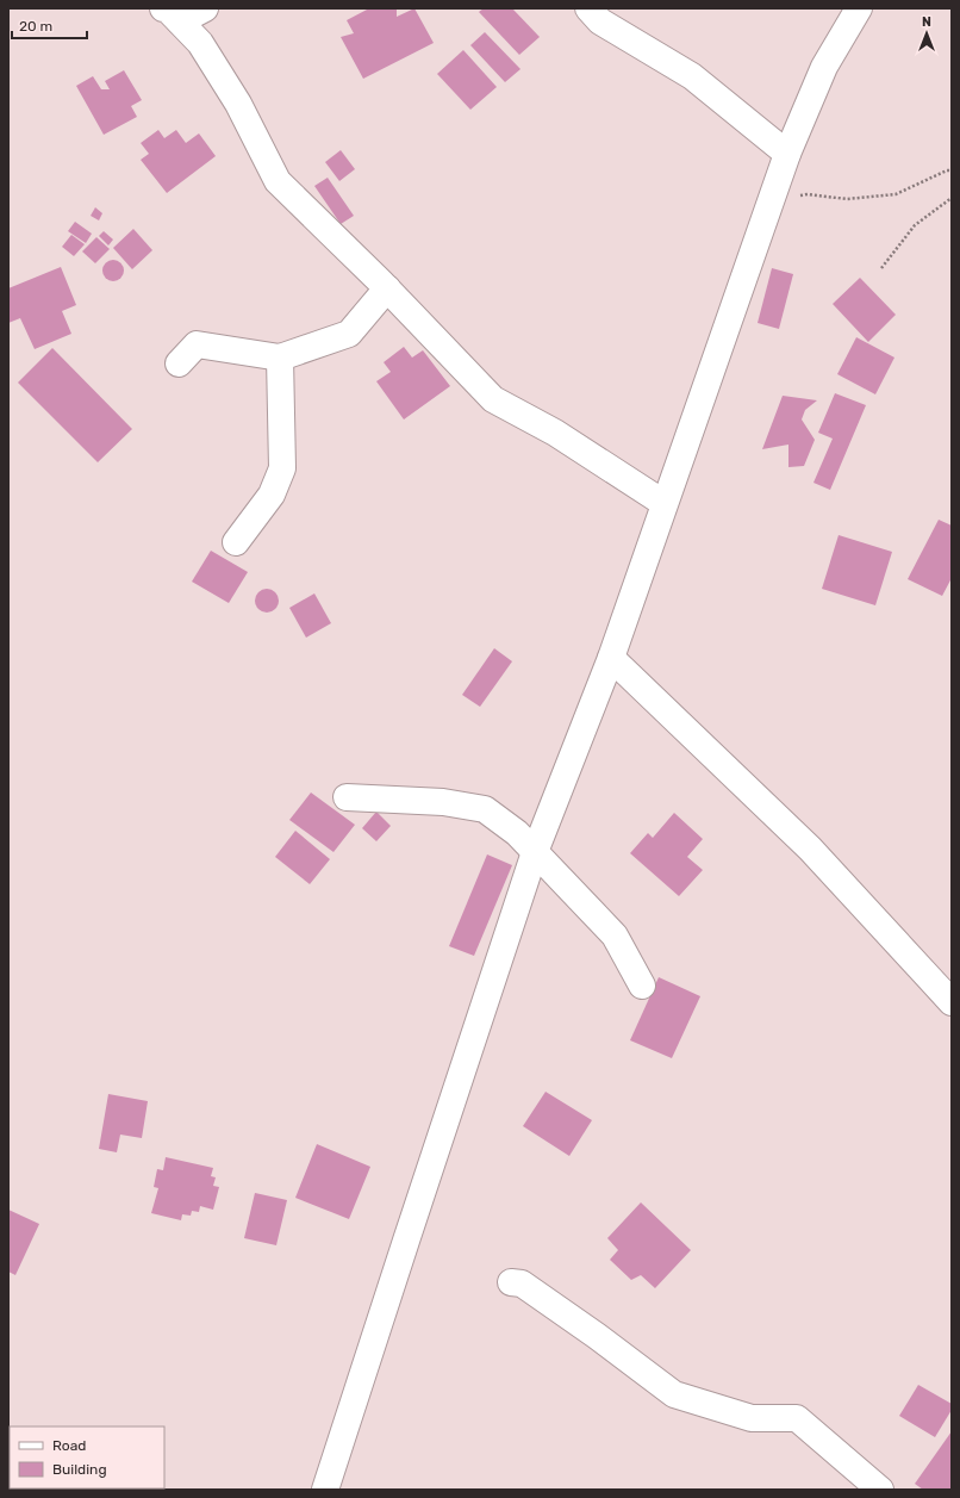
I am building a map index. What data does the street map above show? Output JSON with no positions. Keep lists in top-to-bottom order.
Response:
{
  "legend": ["Road", "Building"],
  "scale_bar": "20 m",
  "north": "top"
}
